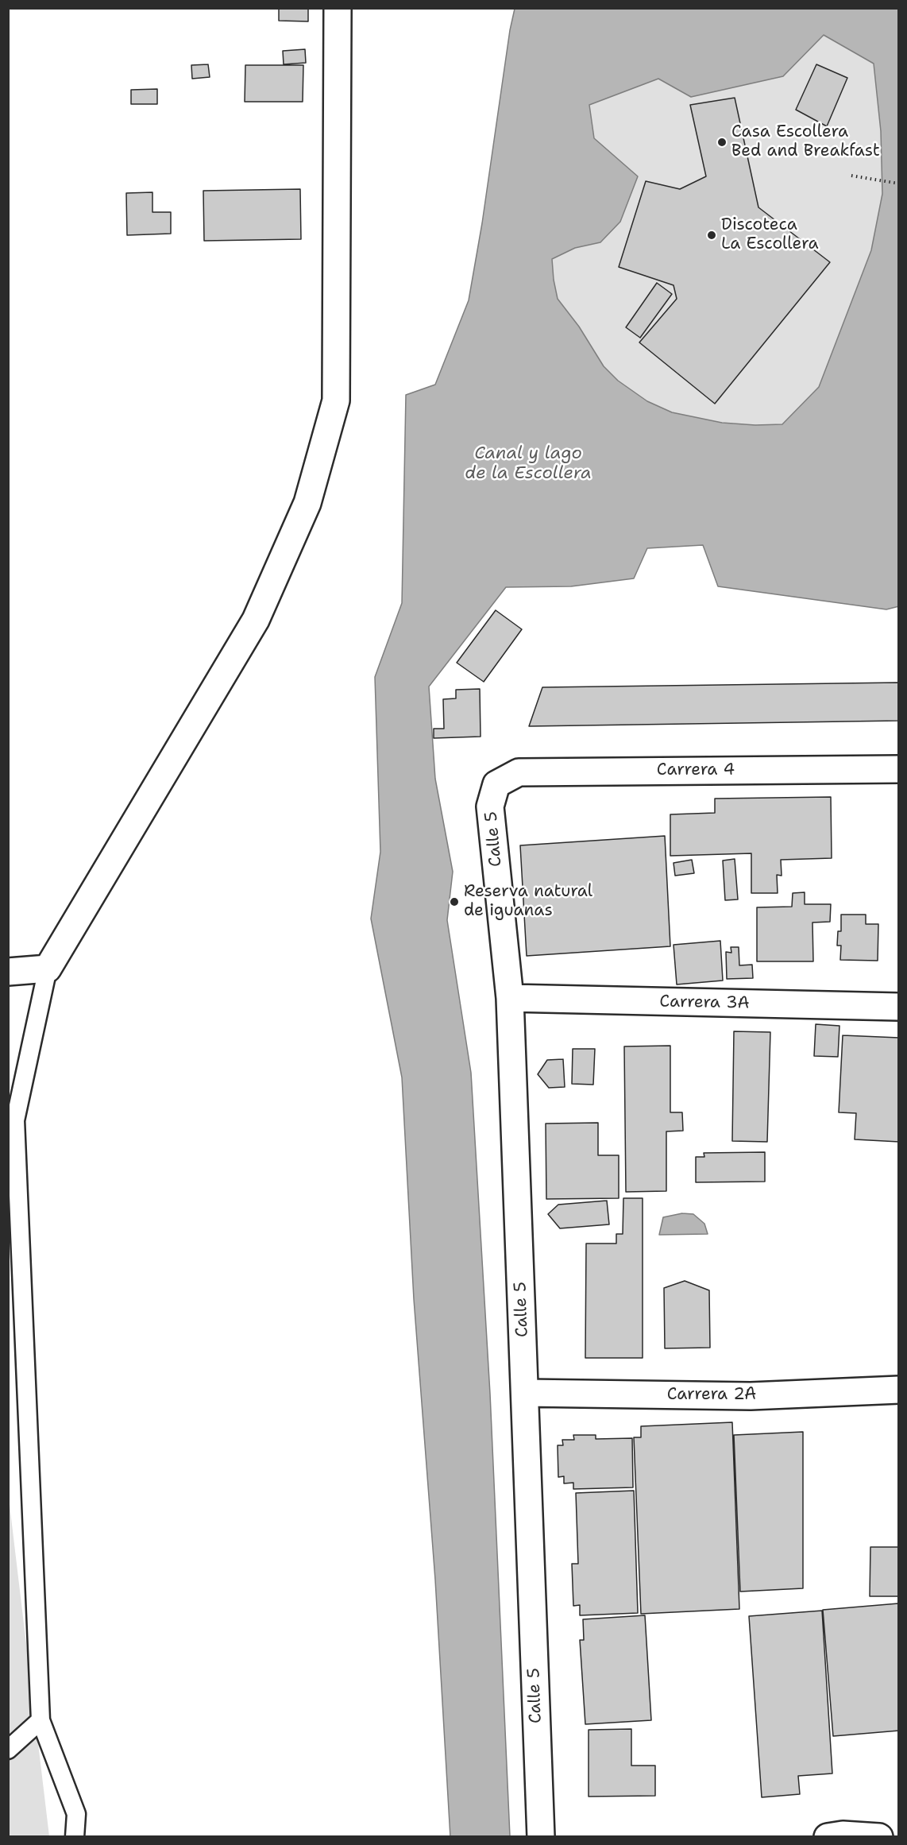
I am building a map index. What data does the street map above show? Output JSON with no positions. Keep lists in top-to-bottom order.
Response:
{
  "streets": {
    "street": [
      "Carrera 4",
      "Calle 5",
      "Carrera 3A",
      "Carrera 2A"
    ]
  },
  "crossings": [
    ["Carrera 4", "Calle 5"],
    ["Calle 5", "Carrera 3A"],
    ["Calle 5", "Carrera 2A"]
  ],
  "water": ["Canal y lago de la Escollera"],
  "places": ["Casa Escollera Bed and Breakfast", "Discoteca La Escollera", "Reserva natural de iguanas"]
}
